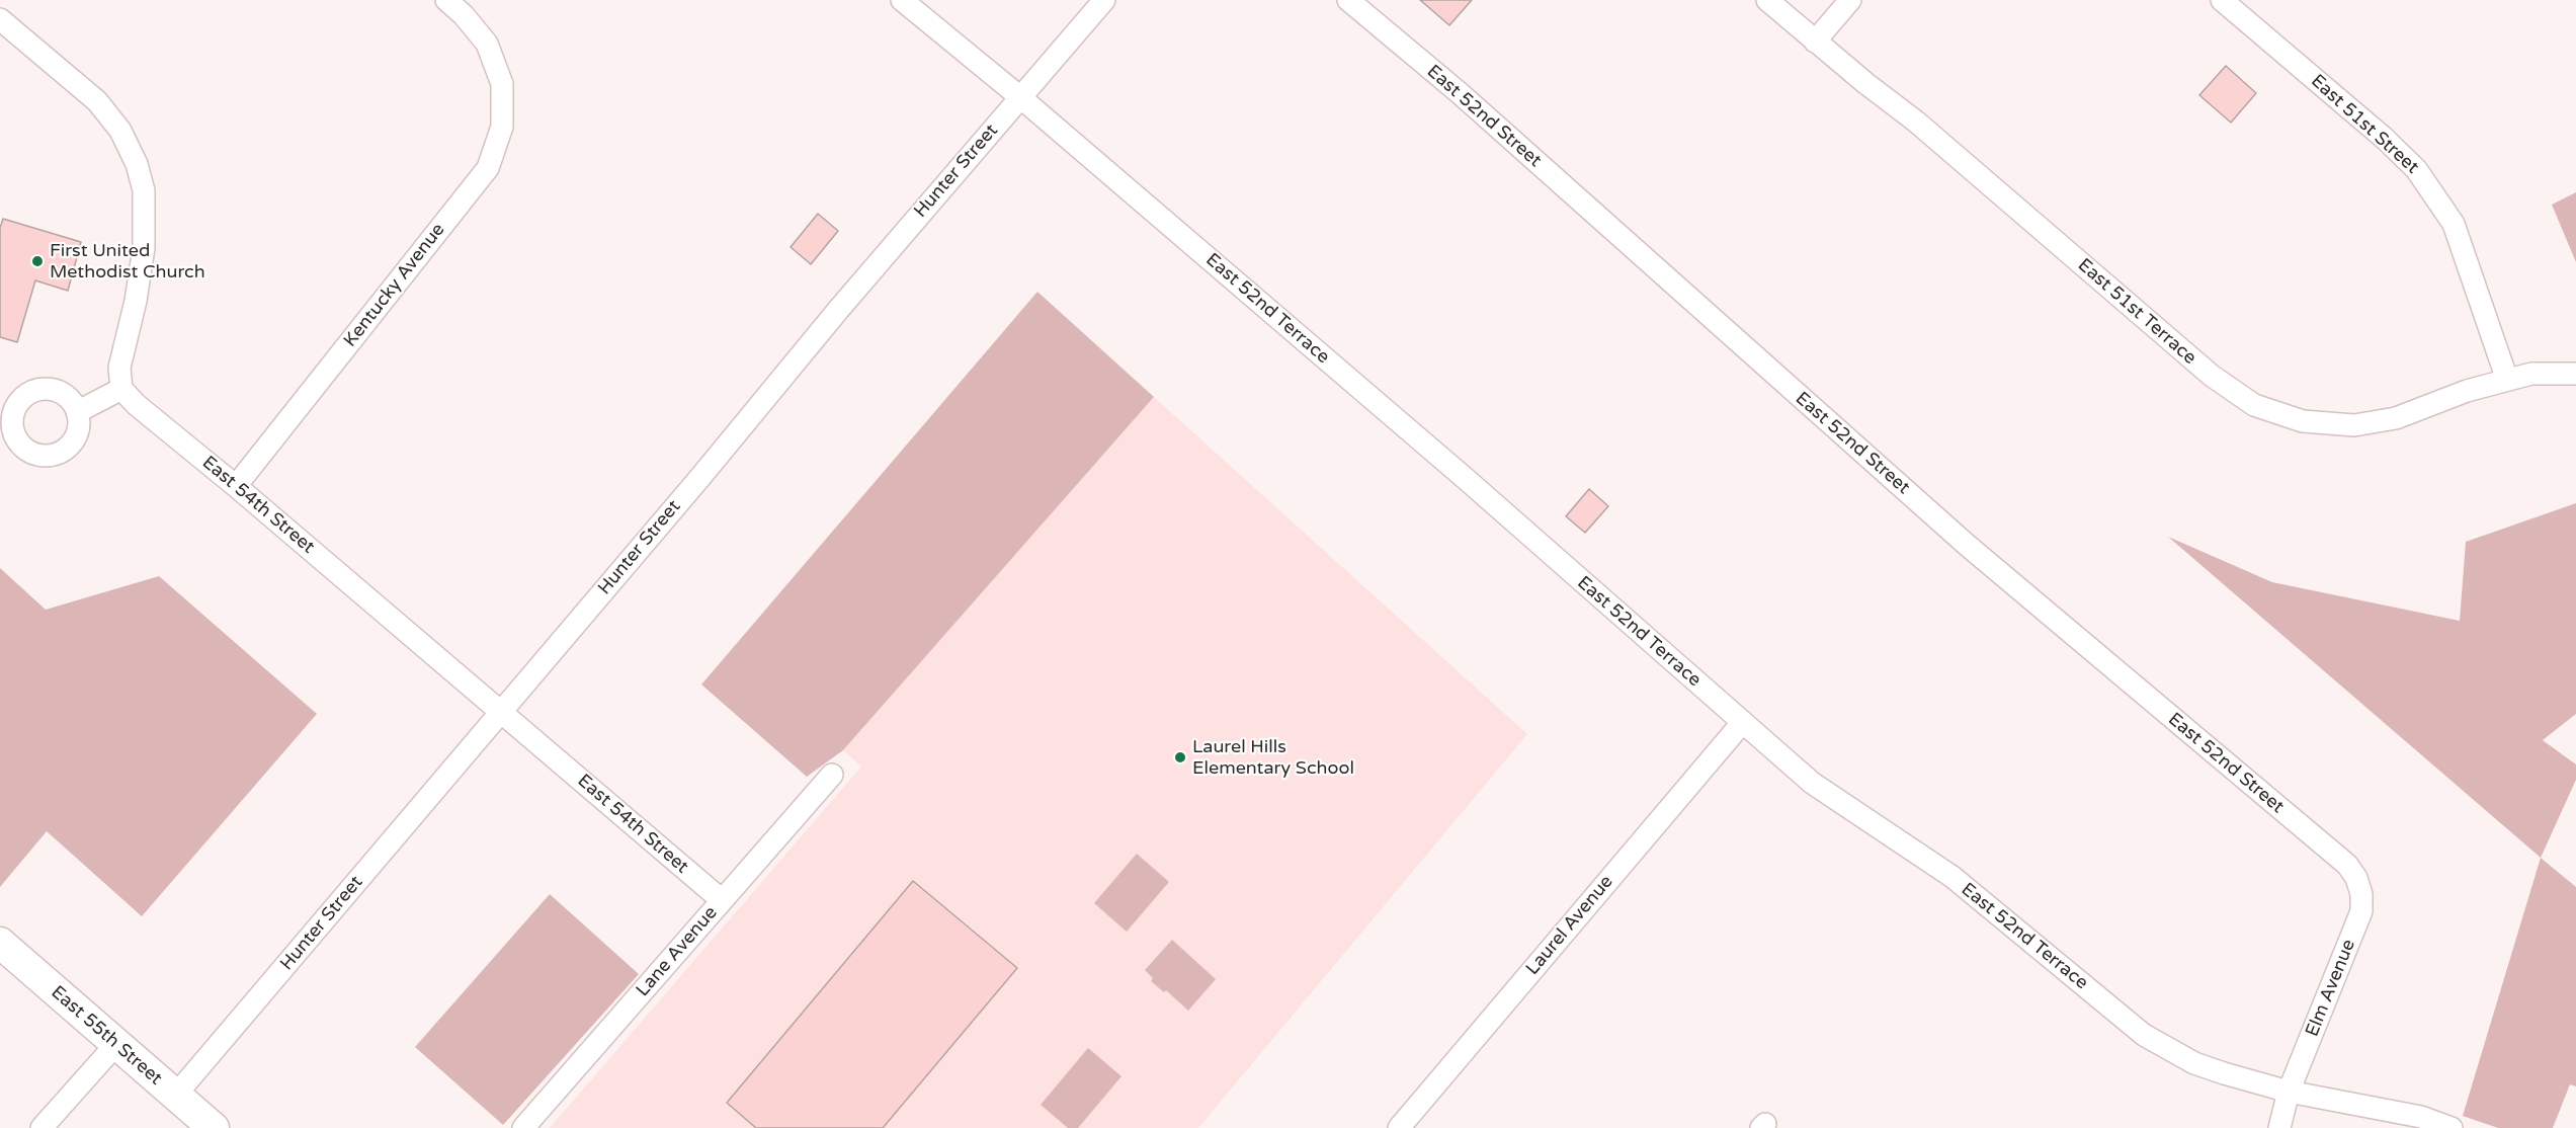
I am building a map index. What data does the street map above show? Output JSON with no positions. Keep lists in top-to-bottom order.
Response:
{
  "streets": {
    "street": [
      "East 52nd Street",
      "East 51st Street",
      "Hunter Street",
      "Kentucky Avenue",
      "East 52nd Terrace",
      "East 51st Terrace",
      "East 54th Street",
      "Laurel Avenue",
      "Lane Avenue",
      "Elm Avenue",
      "East 55th Street"
    ]
  },
  "crossings": [
    ["East 52nd Street", "Elm Avenue"],
    ["East 51st Street", "East 51st Terrace"],
    ["Hunter Street", "East 52nd Terrace"],
    ["Hunter Street", "East 54th Street"],
    ["Hunter Street", "East 55th Street"],
    ["Kentucky Avenue", "East 54th Street"],
    ["East 52nd Terrace", "Laurel Avenue"],
    ["East 52nd Terrace", "Elm Avenue"],
    ["East 54th Street", "Lane Avenue"]
  ],
  "places": ["First United Methodist Church", "Laurel Hills Elementary School"]
}
